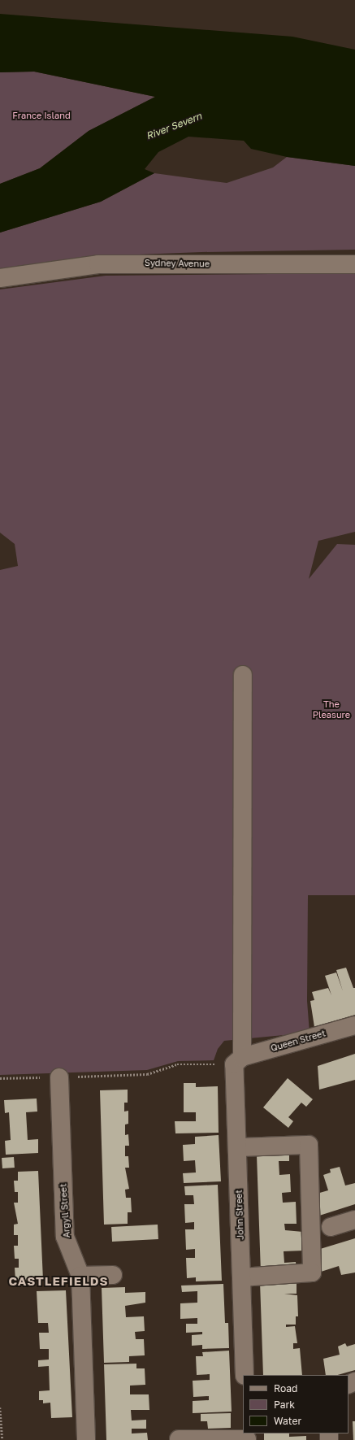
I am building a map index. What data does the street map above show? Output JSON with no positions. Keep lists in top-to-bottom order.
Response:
{
  "streets": {
    "street": [
      "Sydney Avenue",
      "Queen Street",
      "Argyll Street",
      "John Street"
    ]
  },
  "crossings": [
    ["Queen Street", "John Street"]
  ],
  "districts": ["CASTLEFIELDS"],
  "water": ["River Severn"],
  "parks": ["France Island", "The Pleasure"],
  "legend": ["Road", "Park", "Water"]
}
